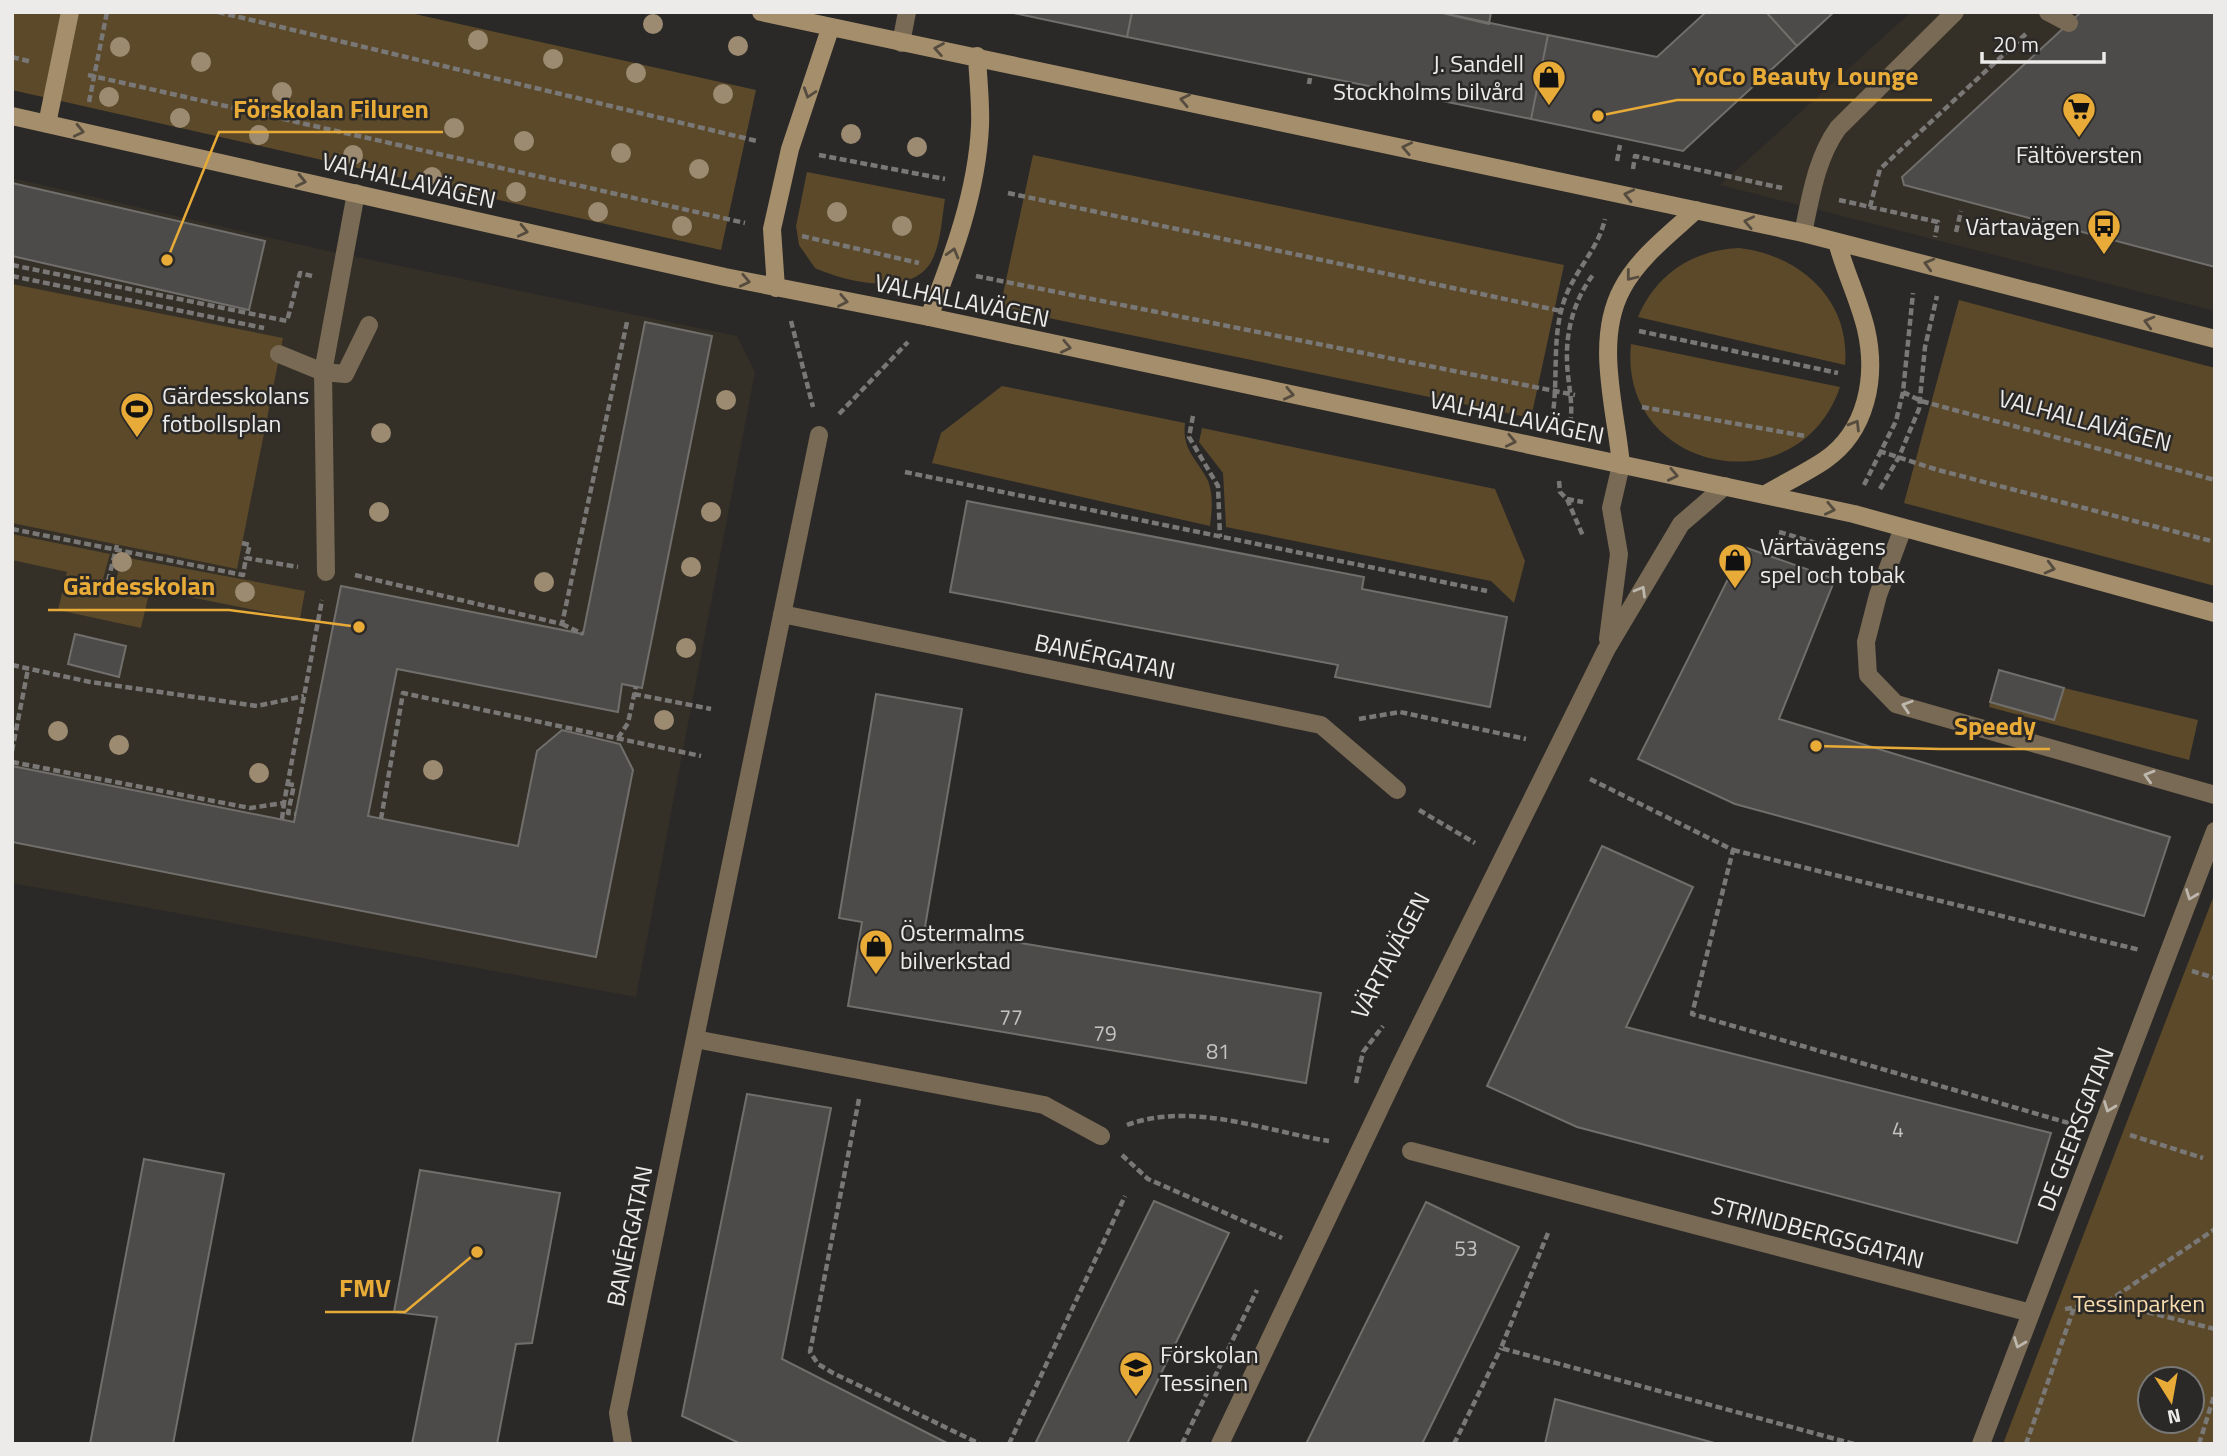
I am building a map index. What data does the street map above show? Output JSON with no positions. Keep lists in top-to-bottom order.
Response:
{
  "streets": {
    "main road": ["VALHALLAVÄGEN"],
    "street": ["BANÉRGATAN", "DE GEERSGATAN", "STRINDBERGSGATAN"],
    "path": ["VÄRTAVÄGEN"]
  },
  "crossings": [
    ["DE GEERSGATAN", "STRINDBERGSGATAN"]
  ],
  "one_way": ["VALHALLAVÄGEN", "DE GEERSGATAN"],
  "parks": ["Tessinparken"],
  "places": {
    "shop": ["J. Sandell Stockholms bilvård", "Värtavägens spel och tobak", "Östermalms bilverkstad"],
    "other": [
      "YoCo Beauty Lounge",
      "Förskolan Filuren",
      "Gärdesskolan",
      "Speedy",
      "FMV"
    ],
    "supermarket": ["Fältöversten"],
    "bus stop": ["Värtavägen"],
    "sports": ["Gärdesskolans fotbollsplan"],
    "school or university": ["Förskolan Tessinen"]
  },
  "house_numbers": [
    "77",
    "79",
    "81",
    "4",
    "53"
  ],
  "scale_bar": "20 m",
  "north": "bottom"
}
